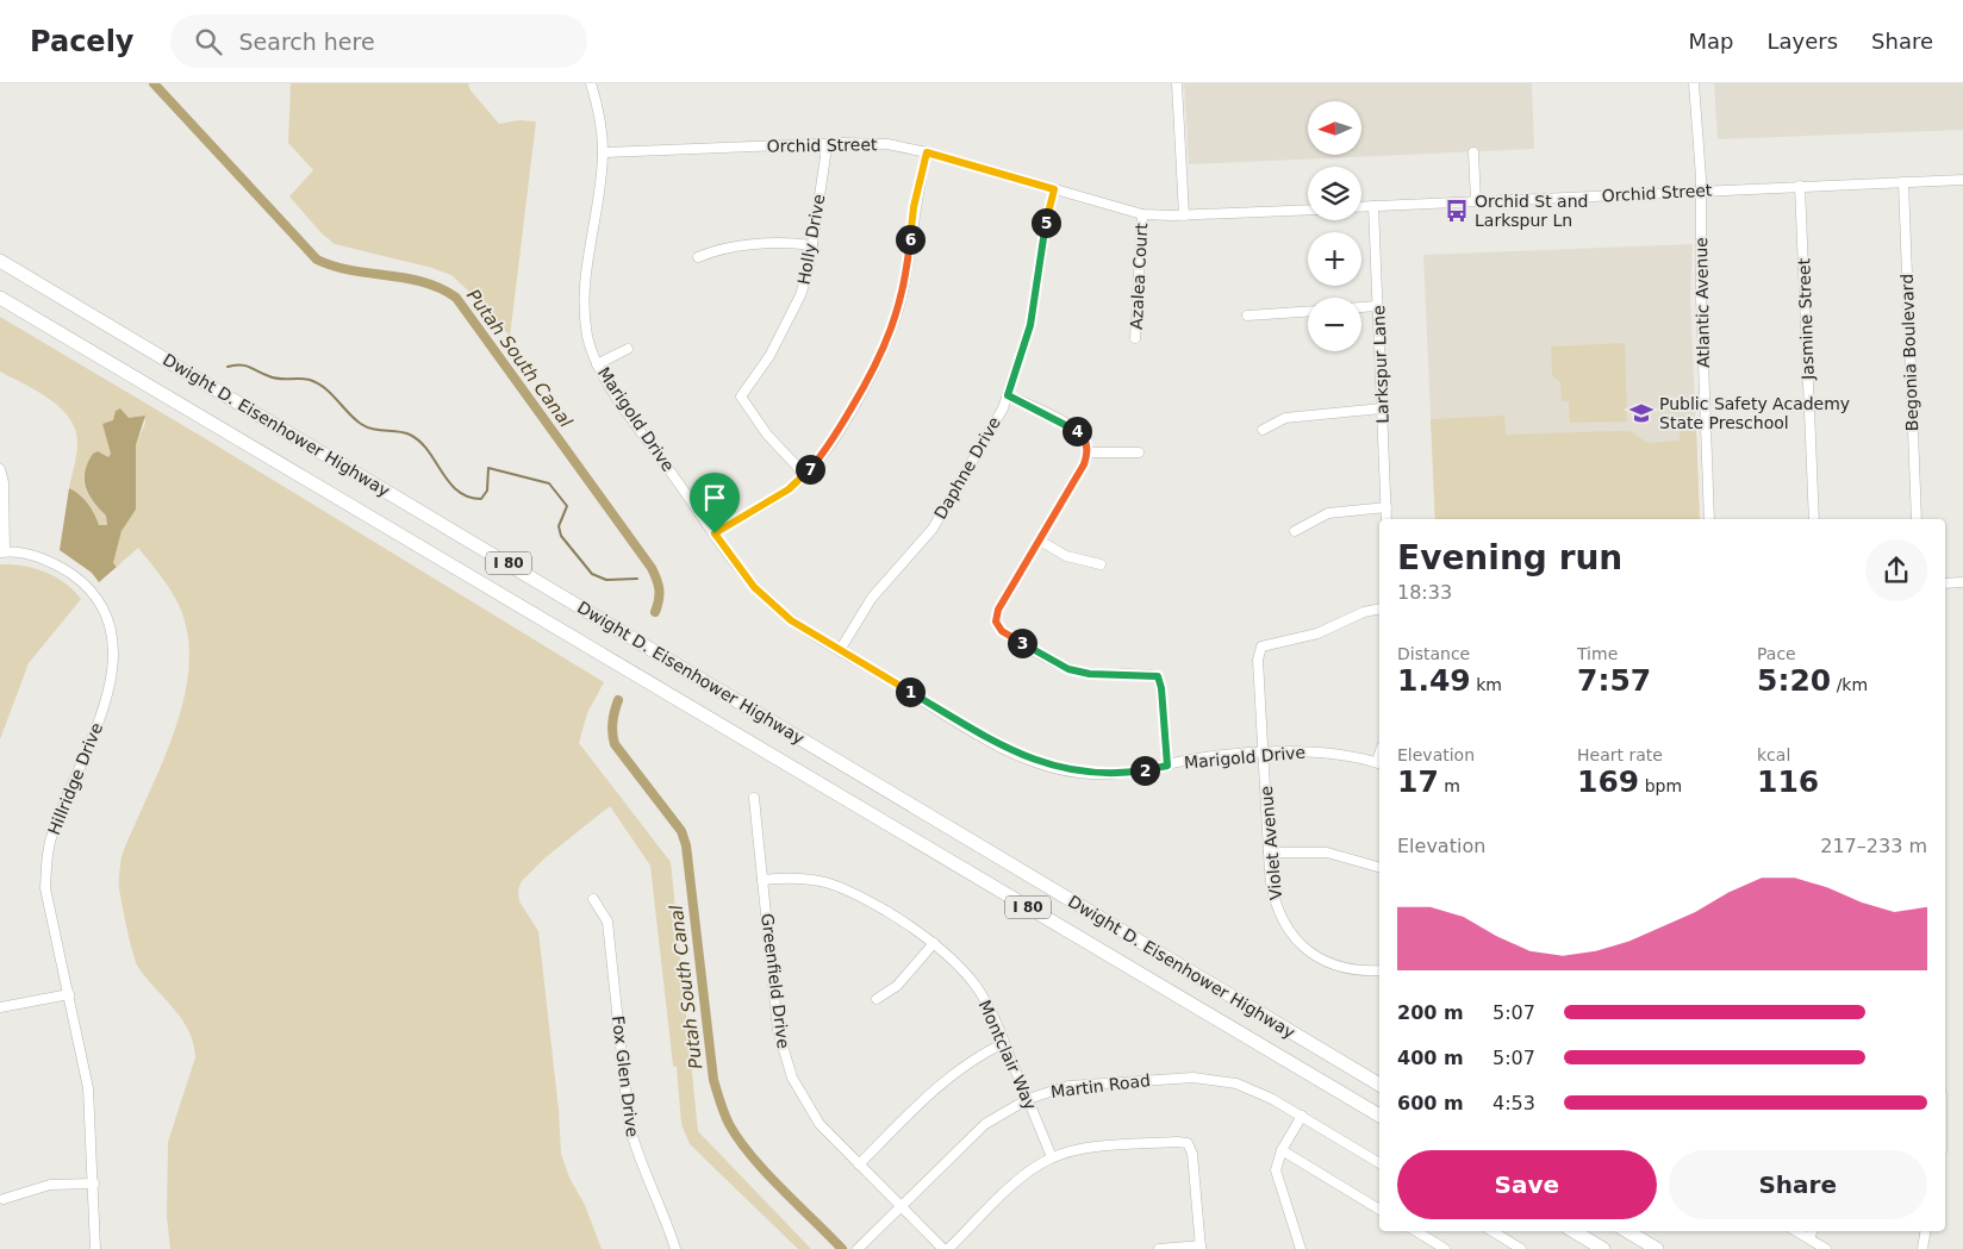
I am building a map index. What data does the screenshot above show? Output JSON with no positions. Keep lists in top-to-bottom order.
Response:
{
  "streets": {
    "highway": ["Dwight D. Eisenhower Highway", "I 80"],
    "street": [
      "Orchid Street",
      "Holly Drive",
      "Azalea Court",
      "Atlantic Avenue",
      "Jasmine Street",
      "Begonia Boulevard",
      "Larkspur Lane",
      "Marigold Drive",
      "Daphne Drive",
      "Hillridge Drive",
      "Violet Avenue",
      "Greenfield Drive",
      "Montclair Way",
      "Fox Glen Drive",
      "Martin Road"
    ]
  },
  "crossings": [
    ["Orchid Street", "Holly Drive"],
    ["Orchid Street", "Azalea Court"],
    ["Orchid Street", "Atlantic Avenue"],
    ["Orchid Street", "Jasmine Street"],
    ["Orchid Street", "Begonia Boulevard"],
    ["Orchid Street", "Larkspur Lane"],
    ["Orchid Street", "Marigold Drive"],
    ["Orchid Street", "Daphne Drive"],
    ["Marigold Drive", "Daphne Drive"],
    ["Marigold Drive", "Violet Avenue"],
    ["Greenfield Drive", "Montclair Way"],
    ["Greenfield Drive", "Martin Road"],
    ["Montclair Way", "Martin Road"]
  ],
  "water": ["Putah South Canal"],
  "places": {
    "bus stop": ["Orchid St and Larkspur Ln"],
    "school or university": ["Public Safety Academy State Preschool"]
  },
  "north": "left",
  "page": {
    "header": "Pacely",
    "search": "Search here",
    "nav": ["Map", "Layers", "Share"],
    "map_buttons": ["+", "−"],
    "pins": [
      "5",
      "6",
      "4",
      "7",
      "3",
      "1",
      "2"
    ],
    "heading": ["Evening run", "18:33"],
    "stats": [
      ["Distance", "1.49 km"],
      ["Time", "7:57"],
      ["Pace", "5:20 /km"],
      ["Elevation", "17 m"],
      ["Heart rate", "169 bpm"],
      ["kcal", "116"]
    ],
    "chart": ["Elevation", "217–233 m"],
    "list": [
      {
        "name": "200 m",
        "note": "5:07"
      },
      {
        "name": "400 m",
        "note": "5:07"
      },
      {
        "name": "600 m",
        "note": "4:53"
      }
    ],
    "buttons": ["Save", "Share"]
  }
}
